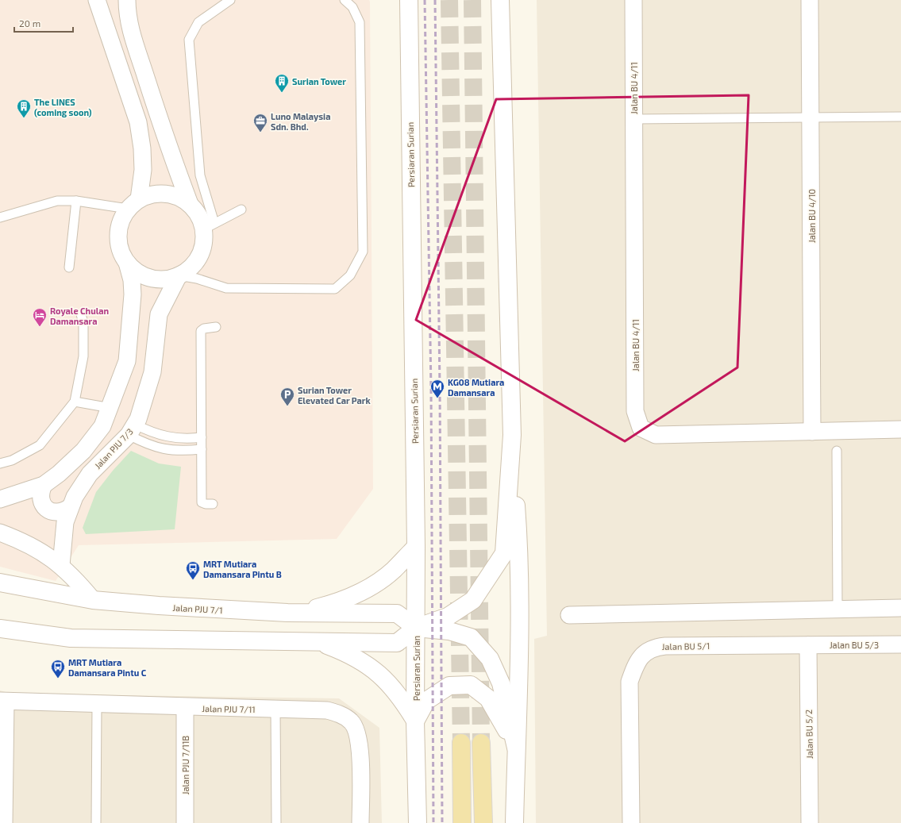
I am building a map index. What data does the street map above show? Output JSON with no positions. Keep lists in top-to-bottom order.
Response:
{
  "streets": {
    "street": [
      "Jalan BU 4/11",
      "Persiaran Surian",
      "Jalan BU 4/10",
      "Jalan PJU 7/3",
      "Jalan PJU 7/1",
      "Jalan BU 5/3",
      "Jalan BU 5/1",
      "Jalan PJU 7/11",
      "Jalan BU 5/2",
      "Jalan PJU 7/11B"
    ]
  },
  "crossings": [
    ["Jalan BU 4/11", "Jalan BU 4/10"],
    ["Persiaran Surian", "Jalan PJU 7/1"],
    ["Jalan BU 5/3", "Jalan BU 5/1"],
    ["Jalan BU 5/3", "Jalan BU 5/2"],
    ["Jalan BU 5/1", "Jalan BU 5/2"],
    ["Jalan PJU 7/11", "Jalan PJU 7/11B"]
  ],
  "places": {
    "building": ["Surian Tower", "The LINES (coming soon)"],
    "office": ["Luno Malaysia Sdn. Bhd."],
    "hotel": ["Royale Chulan Damansara"],
    "metro station": ["KG08 Mutiara Damansara"],
    "parking": ["Surian Tower Elevated Car Park"],
    "bus stop": ["MRT Mutiara Damansara Pintu B", "MRT Mutiara Damansara Pintu C"]
  },
  "scale_bar": "20 m"
}
